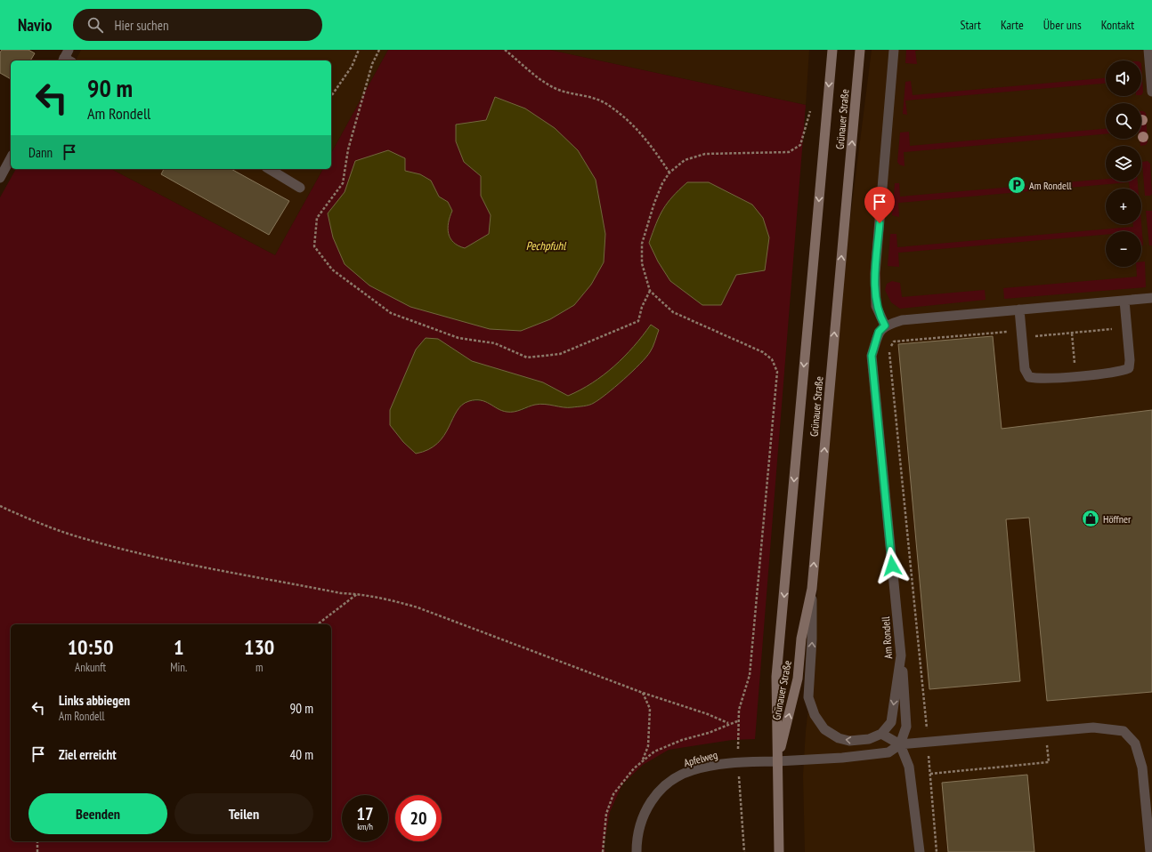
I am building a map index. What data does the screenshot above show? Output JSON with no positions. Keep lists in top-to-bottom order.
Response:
{
  "streets": {
    "main road": ["Grünauer Straße"],
    "street": ["Am Rondell", "Apfelweg"]
  },
  "crossings": [
    ["Grünauer Straße", "Apfelweg"]
  ],
  "water": ["Pechpfuhl"],
  "places": {
    "parking": ["Am Rondell"],
    "shop": ["Höffner"]
  },
  "page": {
    "header": "Navio",
    "search": "Hier suchen",
    "nav": [
      "Start",
      "Karte",
      "Über uns",
      "Kontakt"
    ],
    "map_buttons": ["+", "−"],
    "turn": ["90 m", "Am Rondell"],
    "then": "Dann",
    "eta": [
      "10:50",
      "Ankunft",
      "1",
      "Min.",
      "130",
      "m"
    ],
    "list": [
      {
        "name": "Links abbiegen",
        "note": "Am Rondell",
        "value": "90 m"
      },
      {
        "name": "Ziel erreicht",
        "value": "40 m"
      }
    ],
    "buttons": ["Beenden", "Teilen"],
    "speed": "17 km/h",
    "limit": "20"
  }
}
